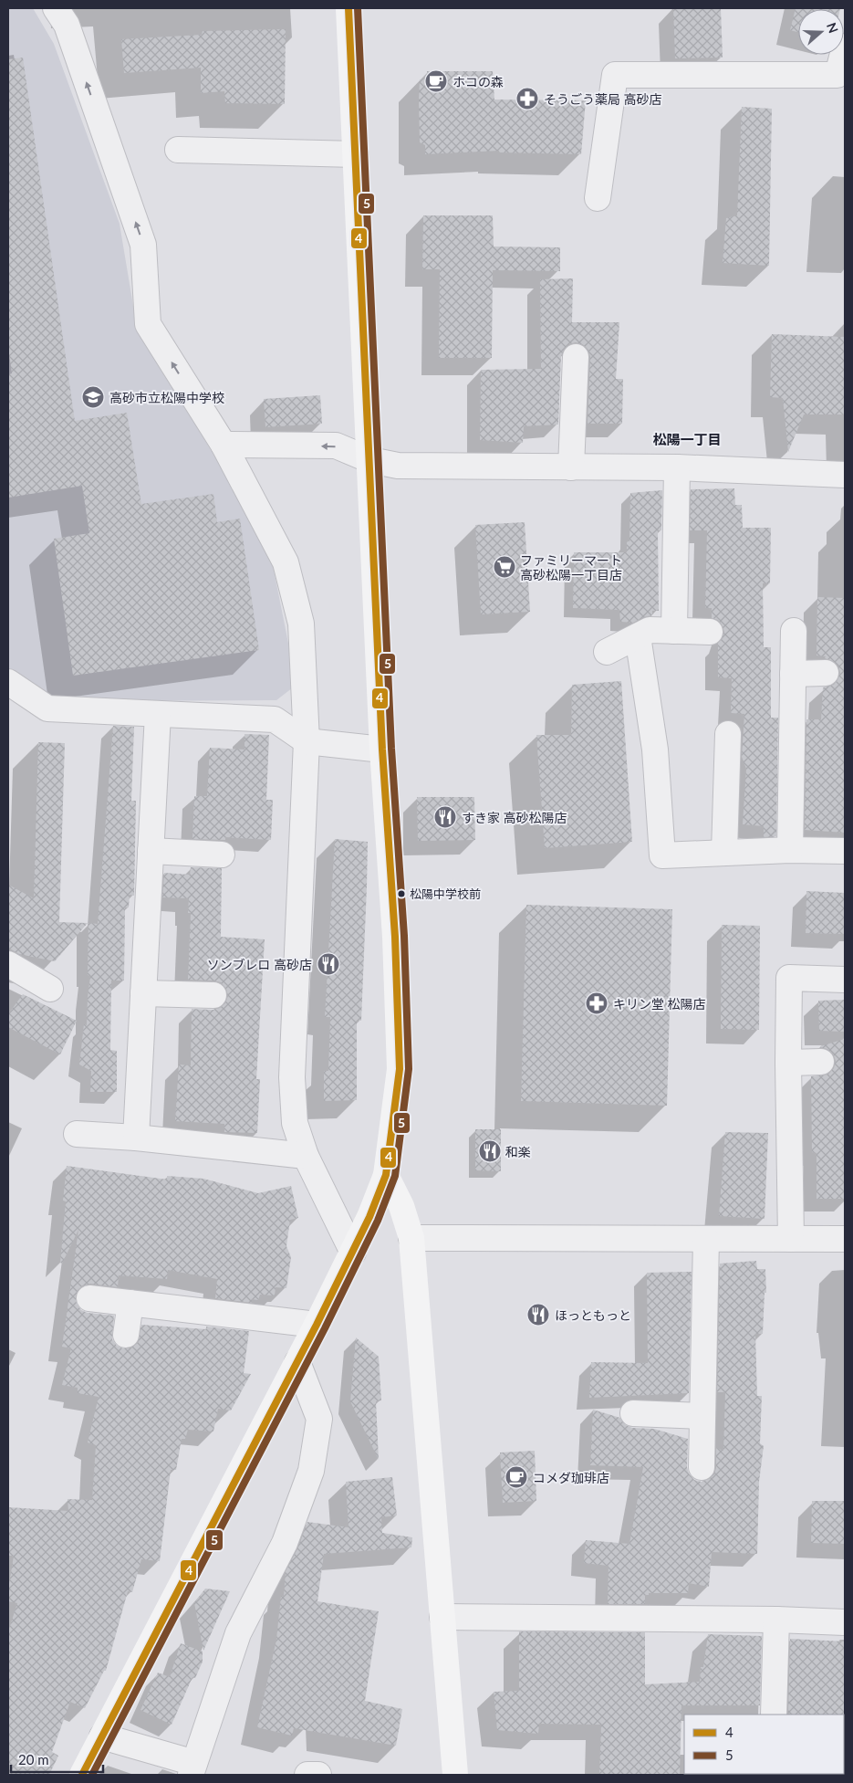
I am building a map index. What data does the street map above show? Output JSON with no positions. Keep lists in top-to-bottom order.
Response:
{
  "districts": ["松陽一丁目"],
  "places": {
    "cafe": ["ホコの森", "コメダ珈琲店"],
    "pharmacy": ["そうごう薬局 高砂店", "キリン堂 松陽店"],
    "school or university": ["高砂市立松陽中学校"],
    "supermarket": ["ファミリーマート 高砂松陽一丁目店"],
    "restaurant": [
      "すき家 高砂松陽店",
      "ソンブレロ 高砂店",
      "和楽",
      "ほっともっと"
    ],
    "other": ["松陽中学校前"]
  },
  "lines": ["transit line 4", "transit line 5"],
  "legend": ["4", "5"],
  "scale_bar": "20 m",
  "north": "right"
}
